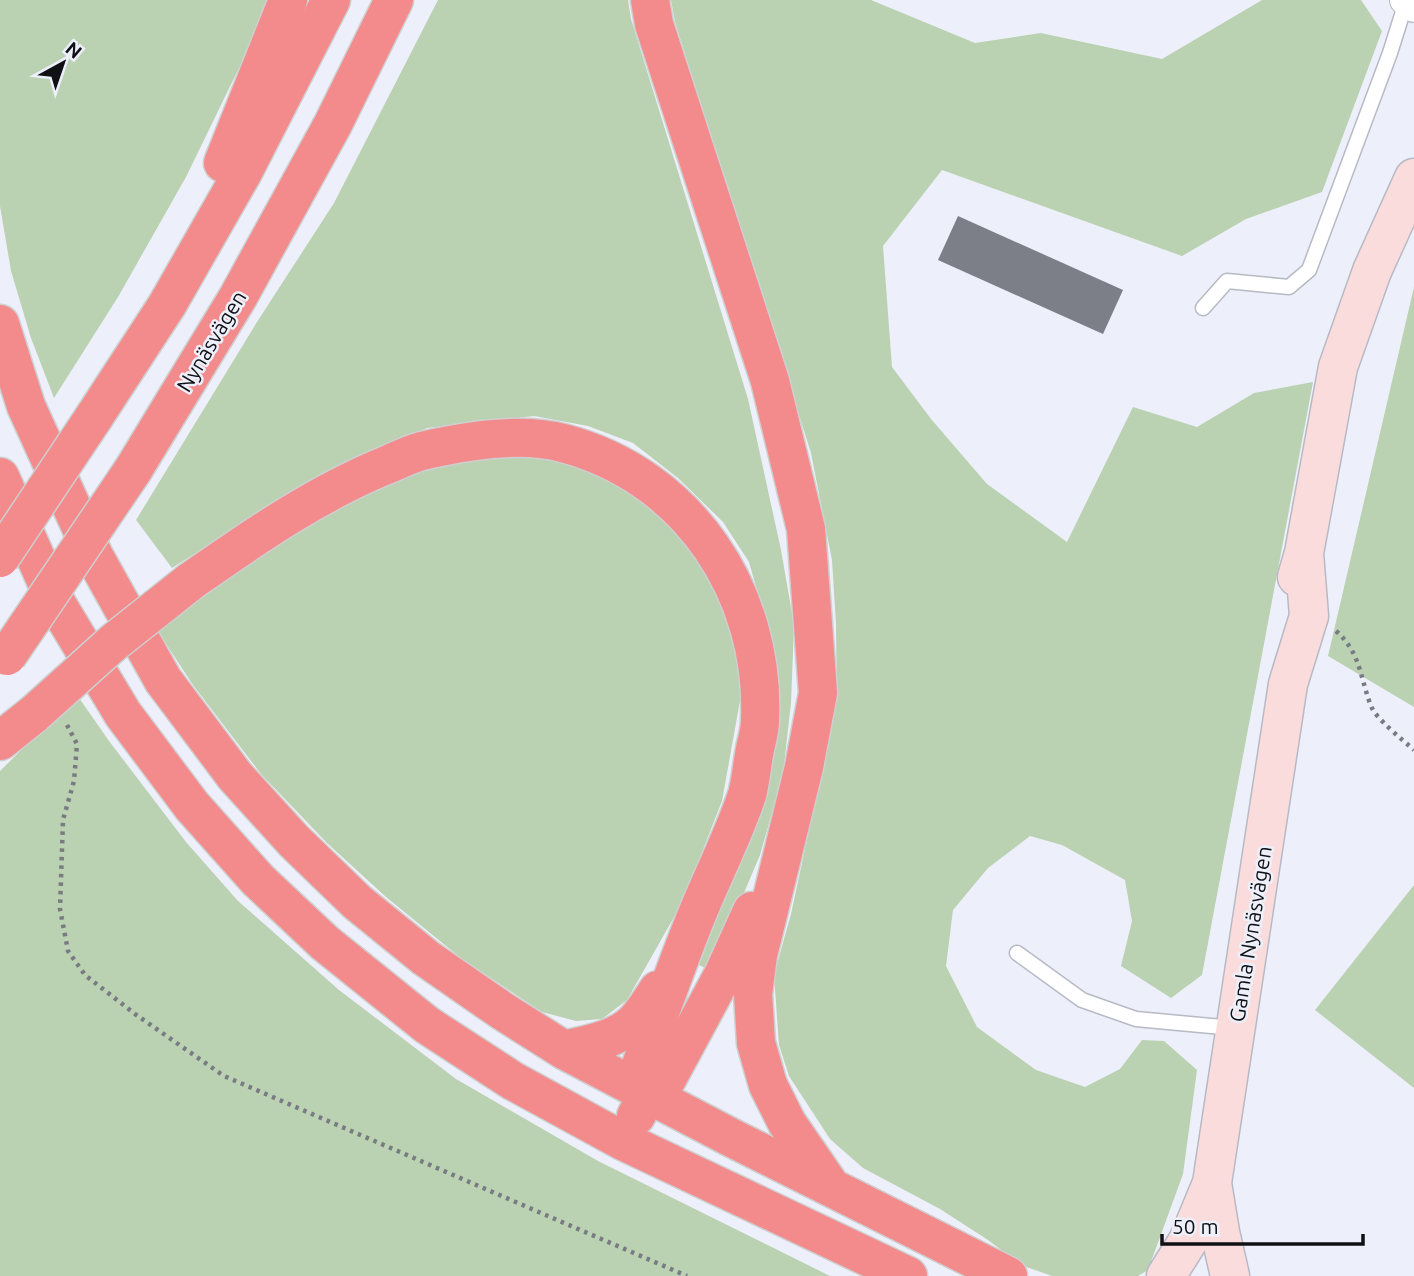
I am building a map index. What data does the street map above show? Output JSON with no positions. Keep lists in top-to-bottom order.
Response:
{
  "streets": {
    "highway": ["Nynäsvägen"],
    "street": ["Gamla Nynäsvägen"]
  },
  "scale_bar": "50 m",
  "north": "top right"
}
